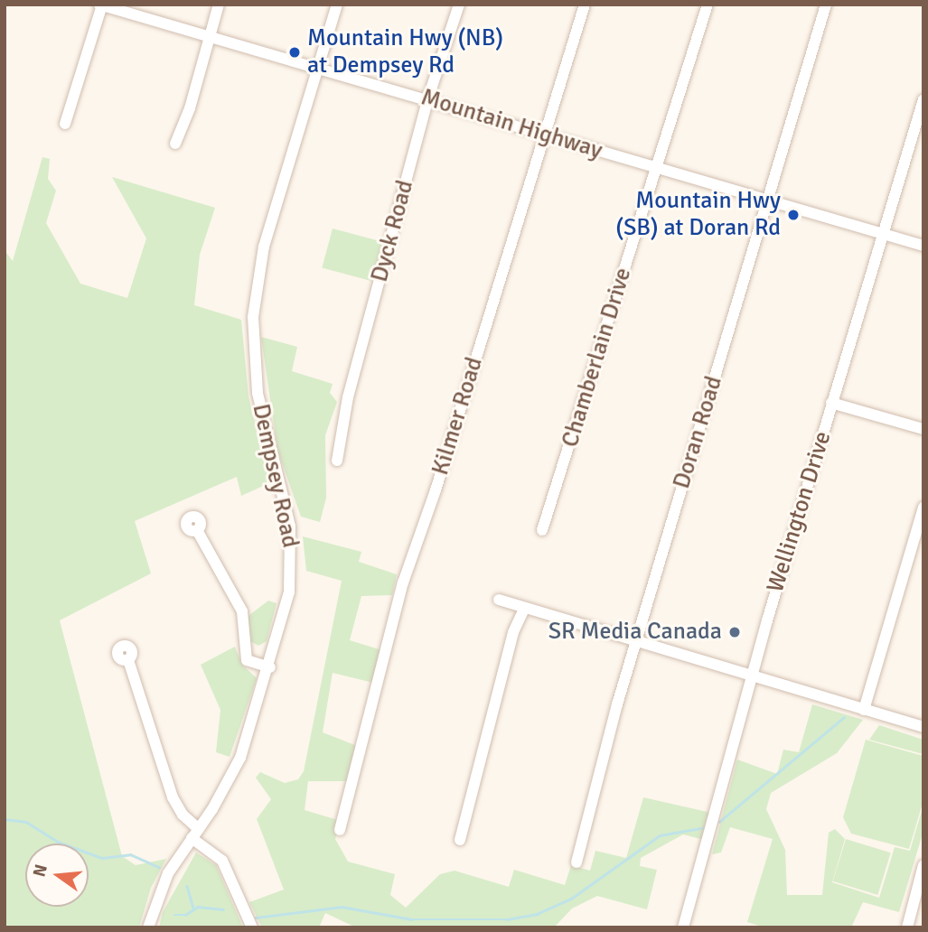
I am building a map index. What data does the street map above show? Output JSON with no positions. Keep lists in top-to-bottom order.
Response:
{
  "streets": {
    "street": [
      "Mountain Highway",
      "Dyck Road",
      "Chamberlain Drive",
      "Kilmer Road",
      "Doran Road",
      "Dempsey Road",
      "Wellington Drive"
    ]
  },
  "crossings": [
    ["Mountain Highway", "Dyck Road"],
    ["Mountain Highway", "Chamberlain Drive"],
    ["Mountain Highway", "Kilmer Road"],
    ["Mountain Highway", "Doran Road"],
    ["Mountain Highway", "Dempsey Road"],
    ["Mountain Highway", "Wellington Drive"]
  ],
  "places": ["Mountain Hwy (NB) at Dempsey Rd", "Mountain Hwy (SB) at Doran Rd", "SR Media Canada"],
  "north": "left"
}
